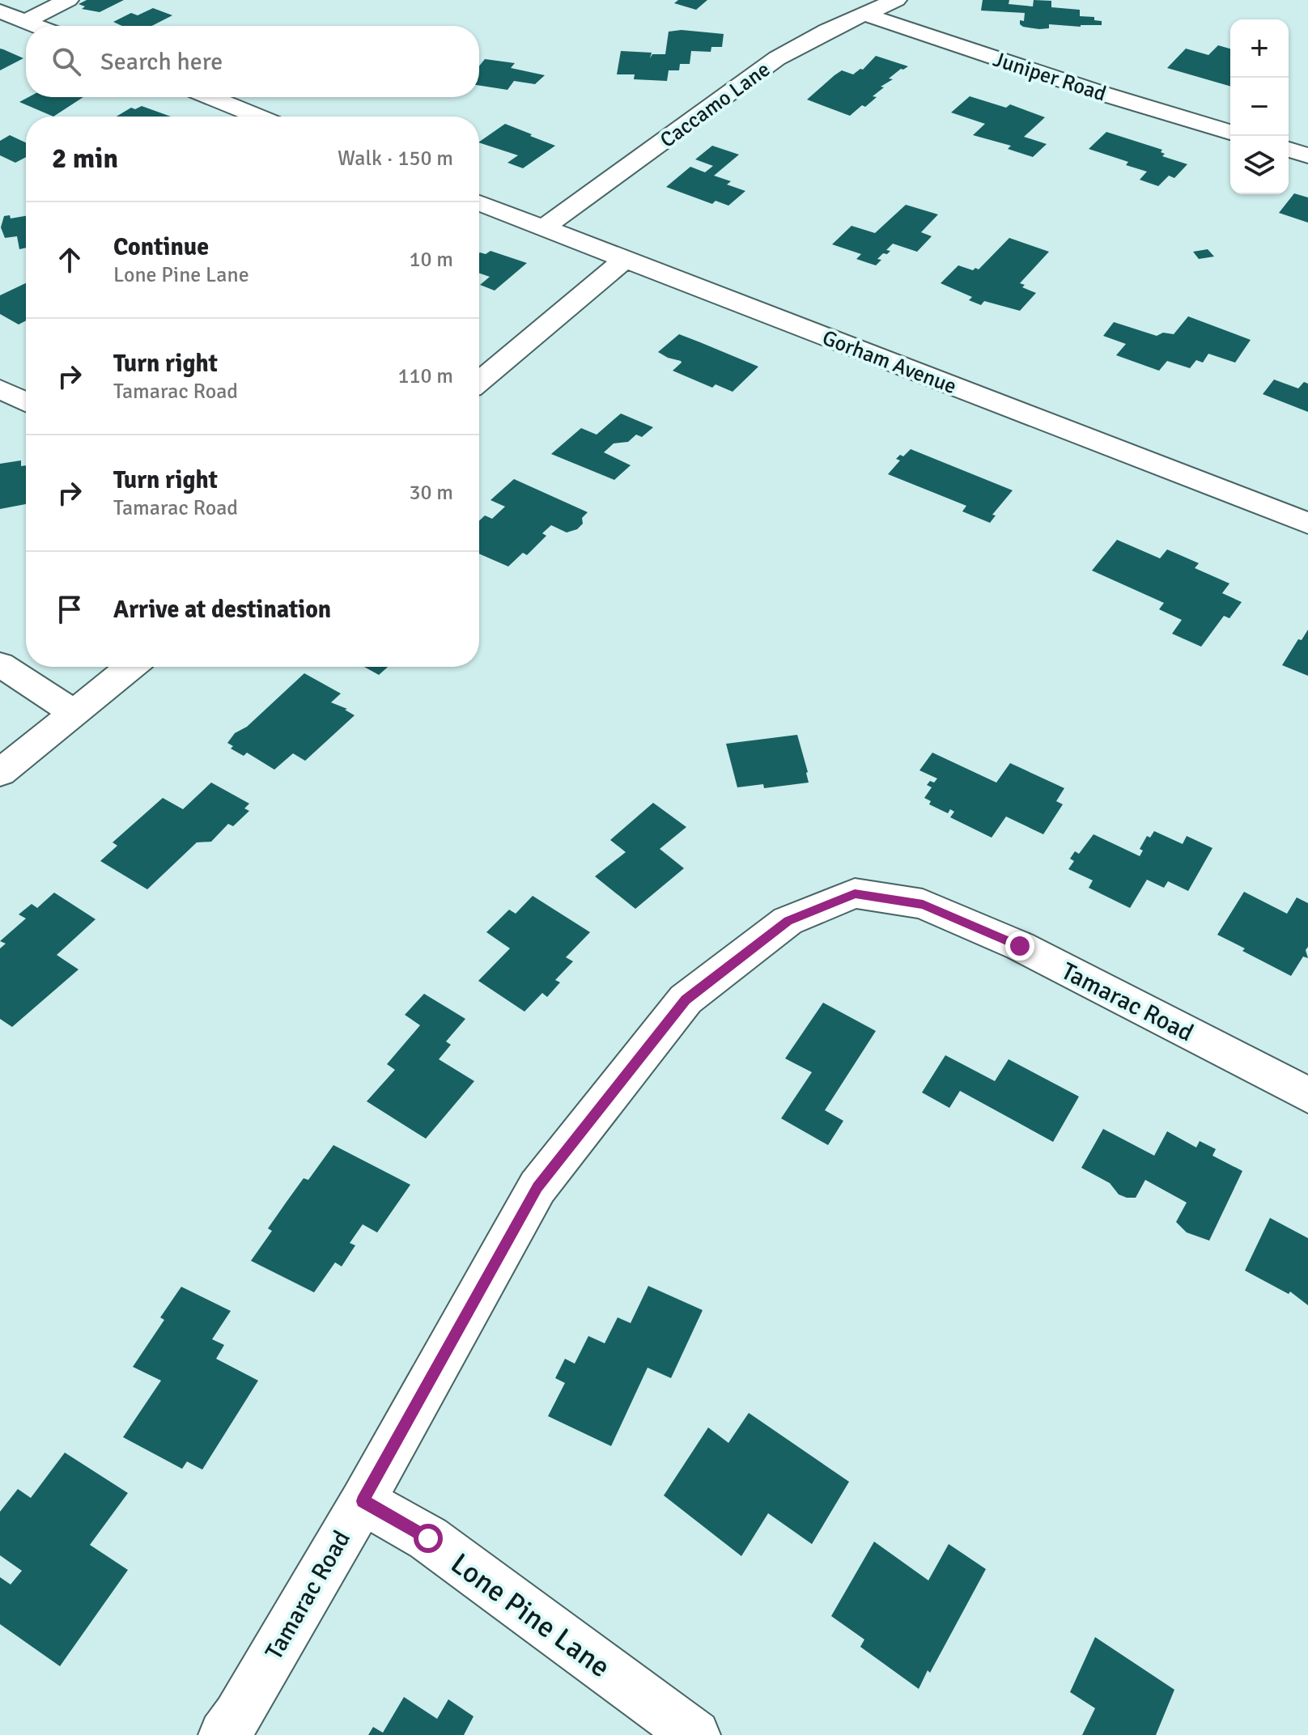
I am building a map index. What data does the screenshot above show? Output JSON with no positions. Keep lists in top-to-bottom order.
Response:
{
  "streets": {
    "street": [
      "Juniper Road",
      "Caccamo Lane",
      "Gorham Avenue",
      "Tamarac Road",
      "Lone Pine Lane"
    ]
  },
  "crossings": [
    ["Juniper Road", "Caccamo Lane"],
    ["Caccamo Lane", "Gorham Avenue"],
    ["Tamarac Road", "Lone Pine Lane"]
  ],
  "page": {
    "map_buttons": ["+", "−"],
    "search": "Search here",
    "heading": ["2 min", "Walk · 150 m"],
    "list": [
      ["Continue", "Lone Pine Lane", "10 m"],
      ["Turn right", "Tamarac Road", "110 m"],
      ["Turn right", "Tamarac Road", "30 m"],
      "Arrive at destination"
    ]
  }
}
